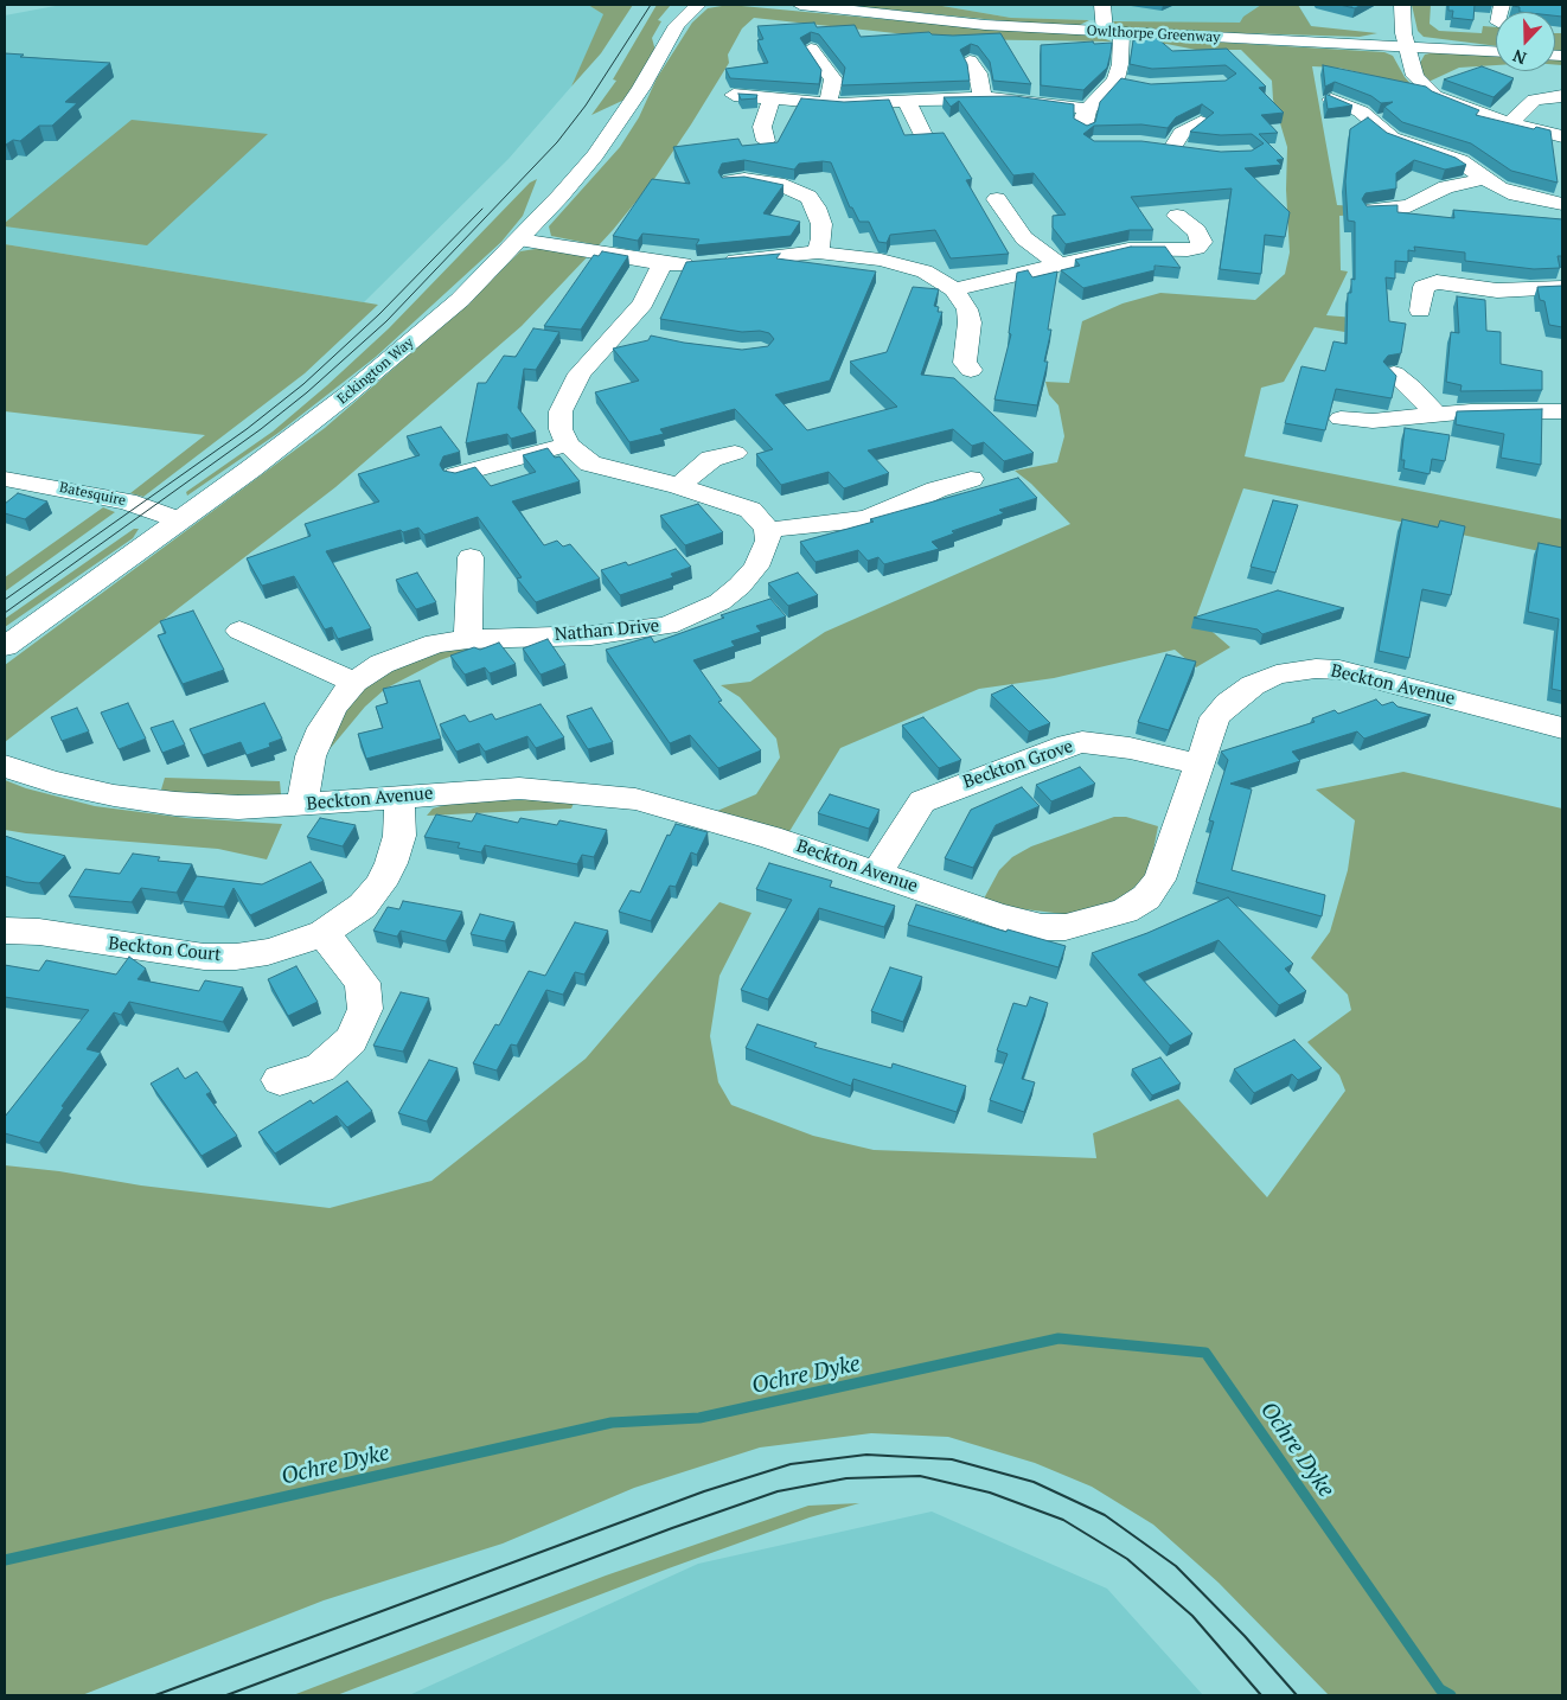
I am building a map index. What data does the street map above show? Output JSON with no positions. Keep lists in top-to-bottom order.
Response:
{
  "streets": {
    "street": [
      "Owlthorpe Greenway",
      "Eckington Way",
      "Batesquire",
      "Nathan Drive",
      "Beckton Avenue",
      "Beckton Grove",
      "Beckton Court"
    ]
  },
  "crossings": [
    ["Eckington Way", "Batesquire"],
    ["Nathan Drive", "Beckton Avenue"],
    ["Beckton Avenue", "Beckton Grove"],
    ["Beckton Avenue", "Beckton Court"]
  ],
  "water": ["Ochre Dyke"],
  "north": "bottom"
}
